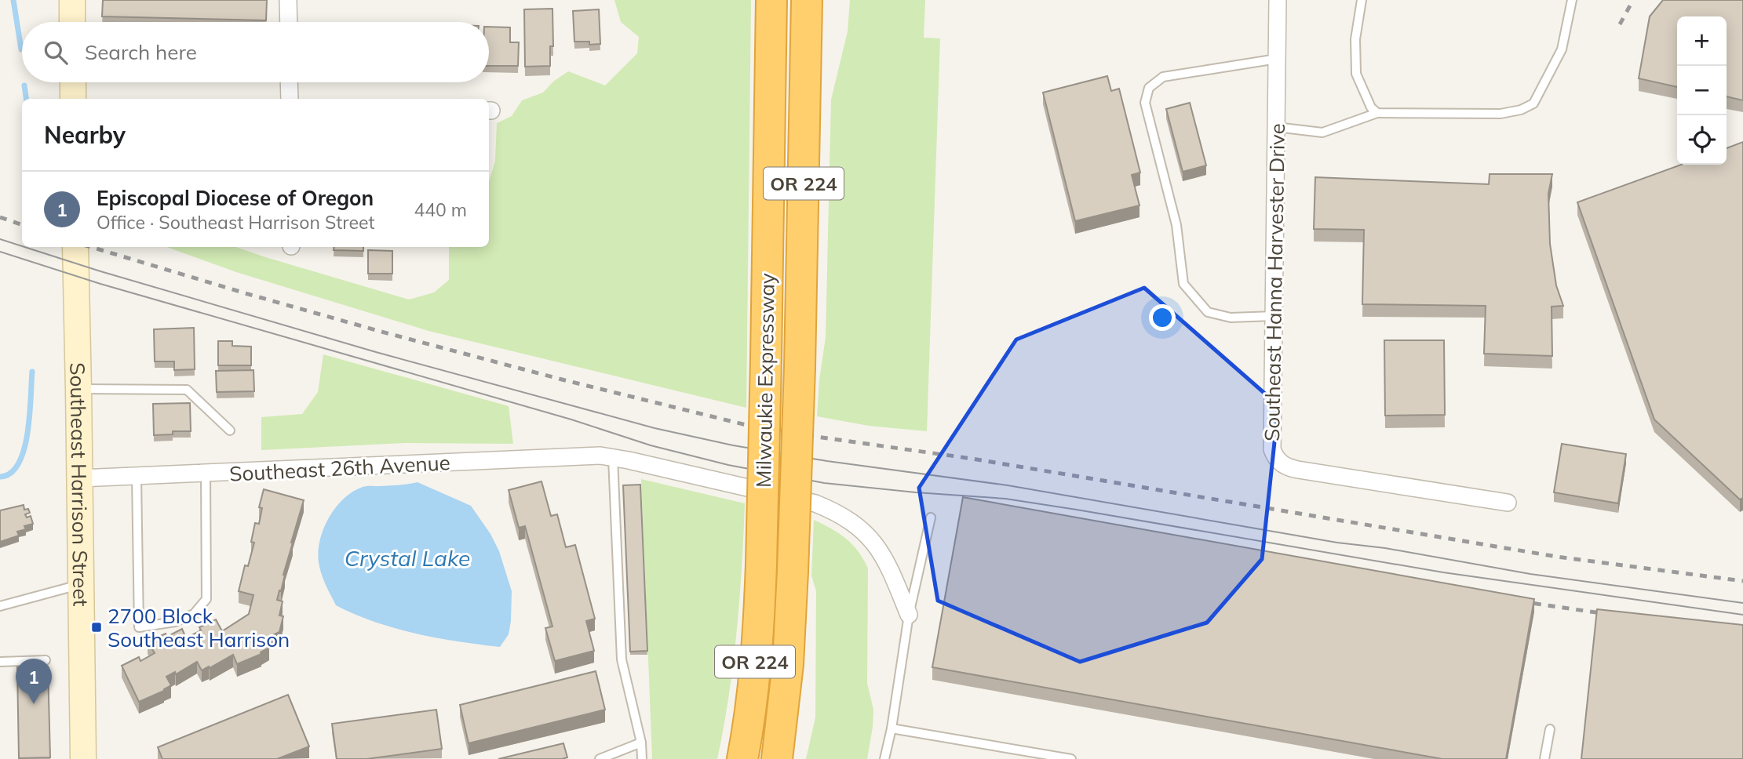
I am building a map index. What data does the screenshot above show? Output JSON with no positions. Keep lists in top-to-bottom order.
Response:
{
  "streets": {
    "highway": ["OR 224", "Milwaukie Expressway"],
    "main road": ["Southeast Harrison Street"],
    "street": ["Southeast Hanna Harvester Drive", "Southeast 26th Avenue"]
  },
  "crossings": [
    ["Southeast 26th Avenue", "Southeast Harrison Street"]
  ],
  "water": ["Crystal Lake"],
  "places": {
    "transit": ["2700 Block Southeast Harrison"]
  },
  "page": {
    "map_buttons": ["+", "−"],
    "search": "Search here",
    "heading": "Nearby",
    "list": [
      {
        "mark": "1",
        "name": "Episcopal Diocese of Oregon",
        "note": "Office · Southeast Harrison Street",
        "value": "440 m"
      }
    ],
    "pins": "1"
  }
}
